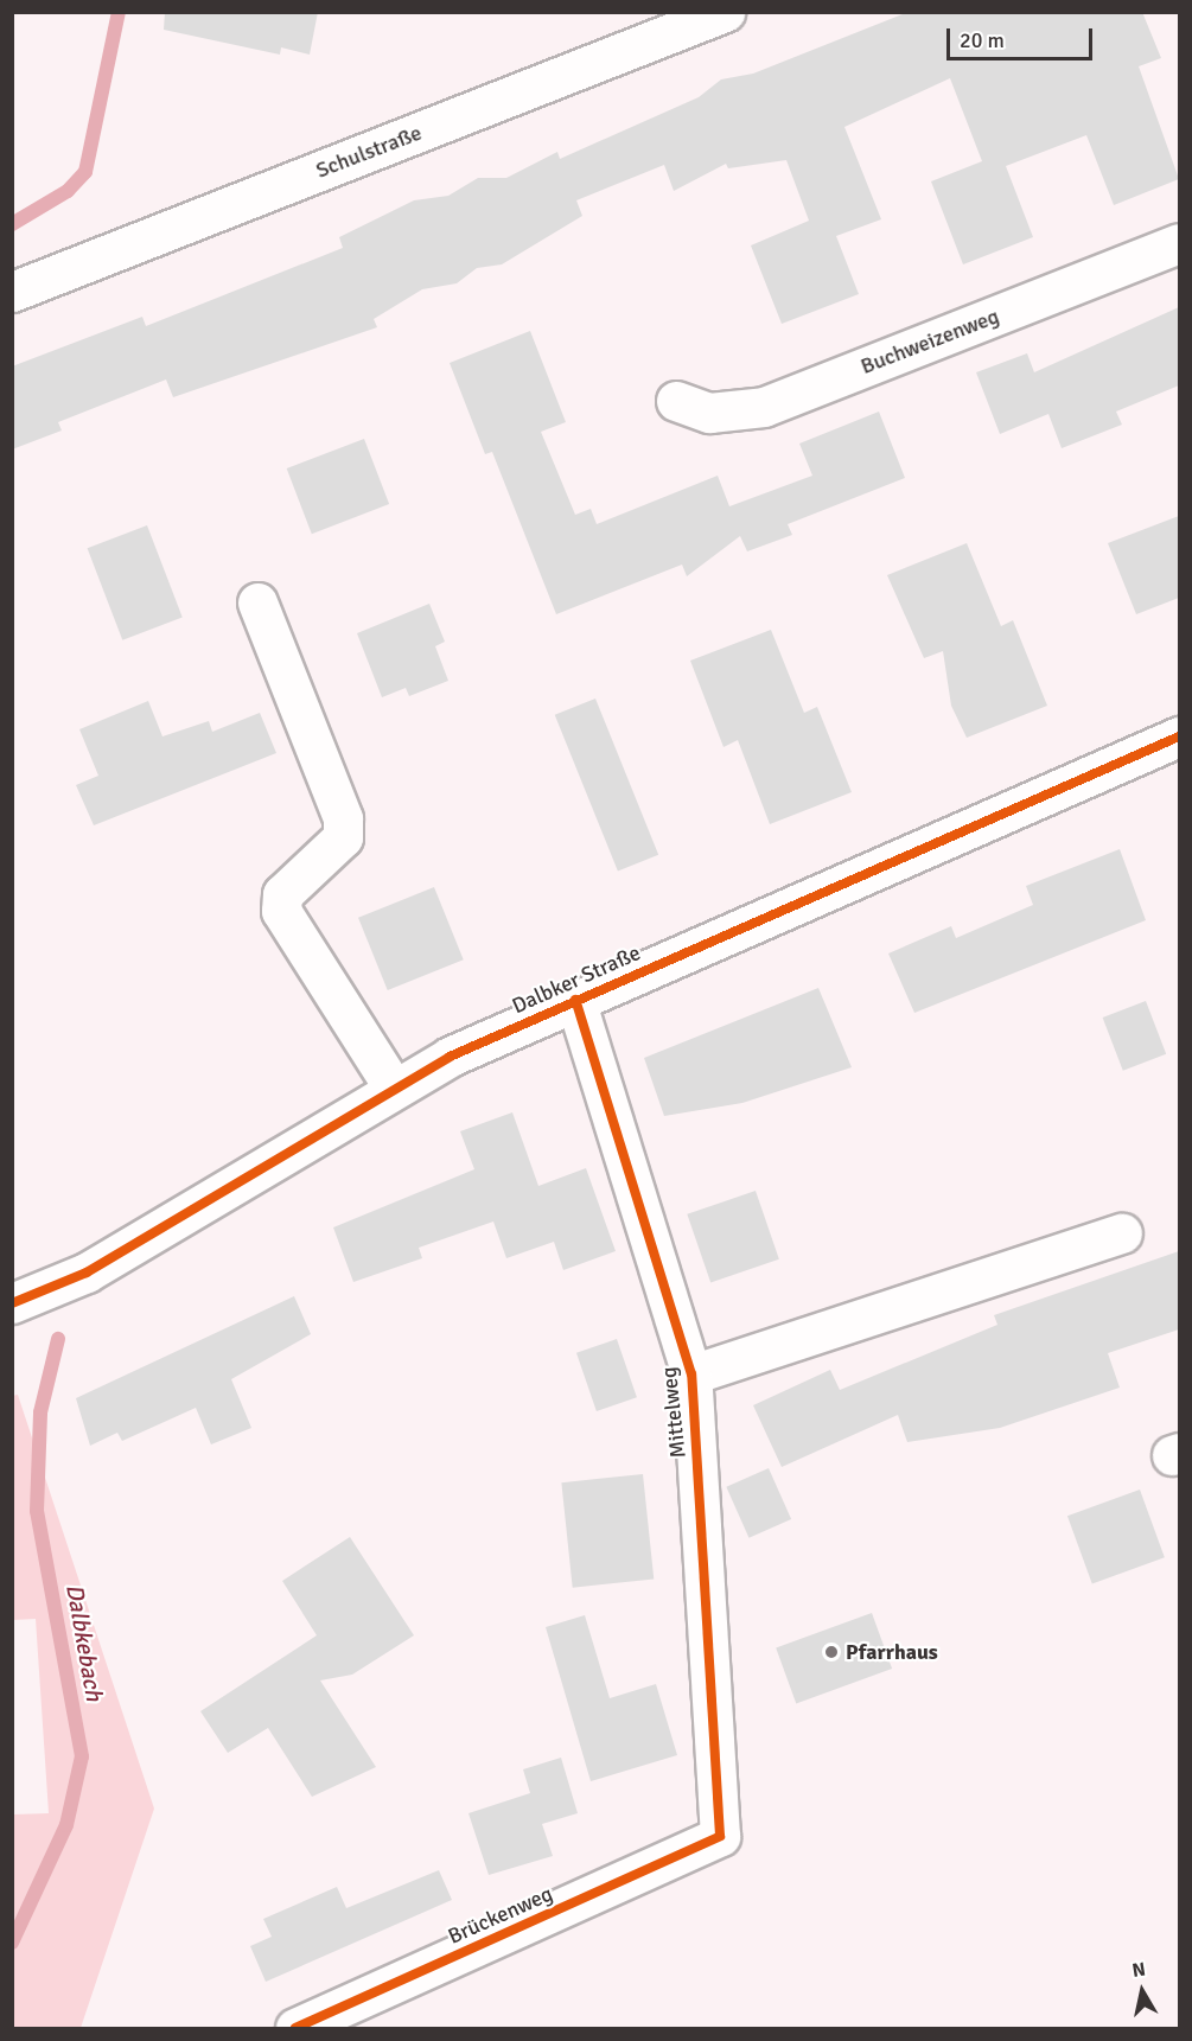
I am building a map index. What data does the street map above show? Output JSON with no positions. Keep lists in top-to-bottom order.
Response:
{
  "streets": {
    "street": [
      "Schulstraße",
      "Buchweizenweg",
      "Dalbker Straße",
      "Mittelweg",
      "Brückenweg"
    ]
  },
  "crossings": [
    ["Dalbker Straße", "Mittelweg"],
    ["Mittelweg", "Brückenweg"]
  ],
  "water": ["Dalbkebach"],
  "places": ["Pfarrhaus"],
  "scale_bar": "20 m",
  "north": "top"
}
